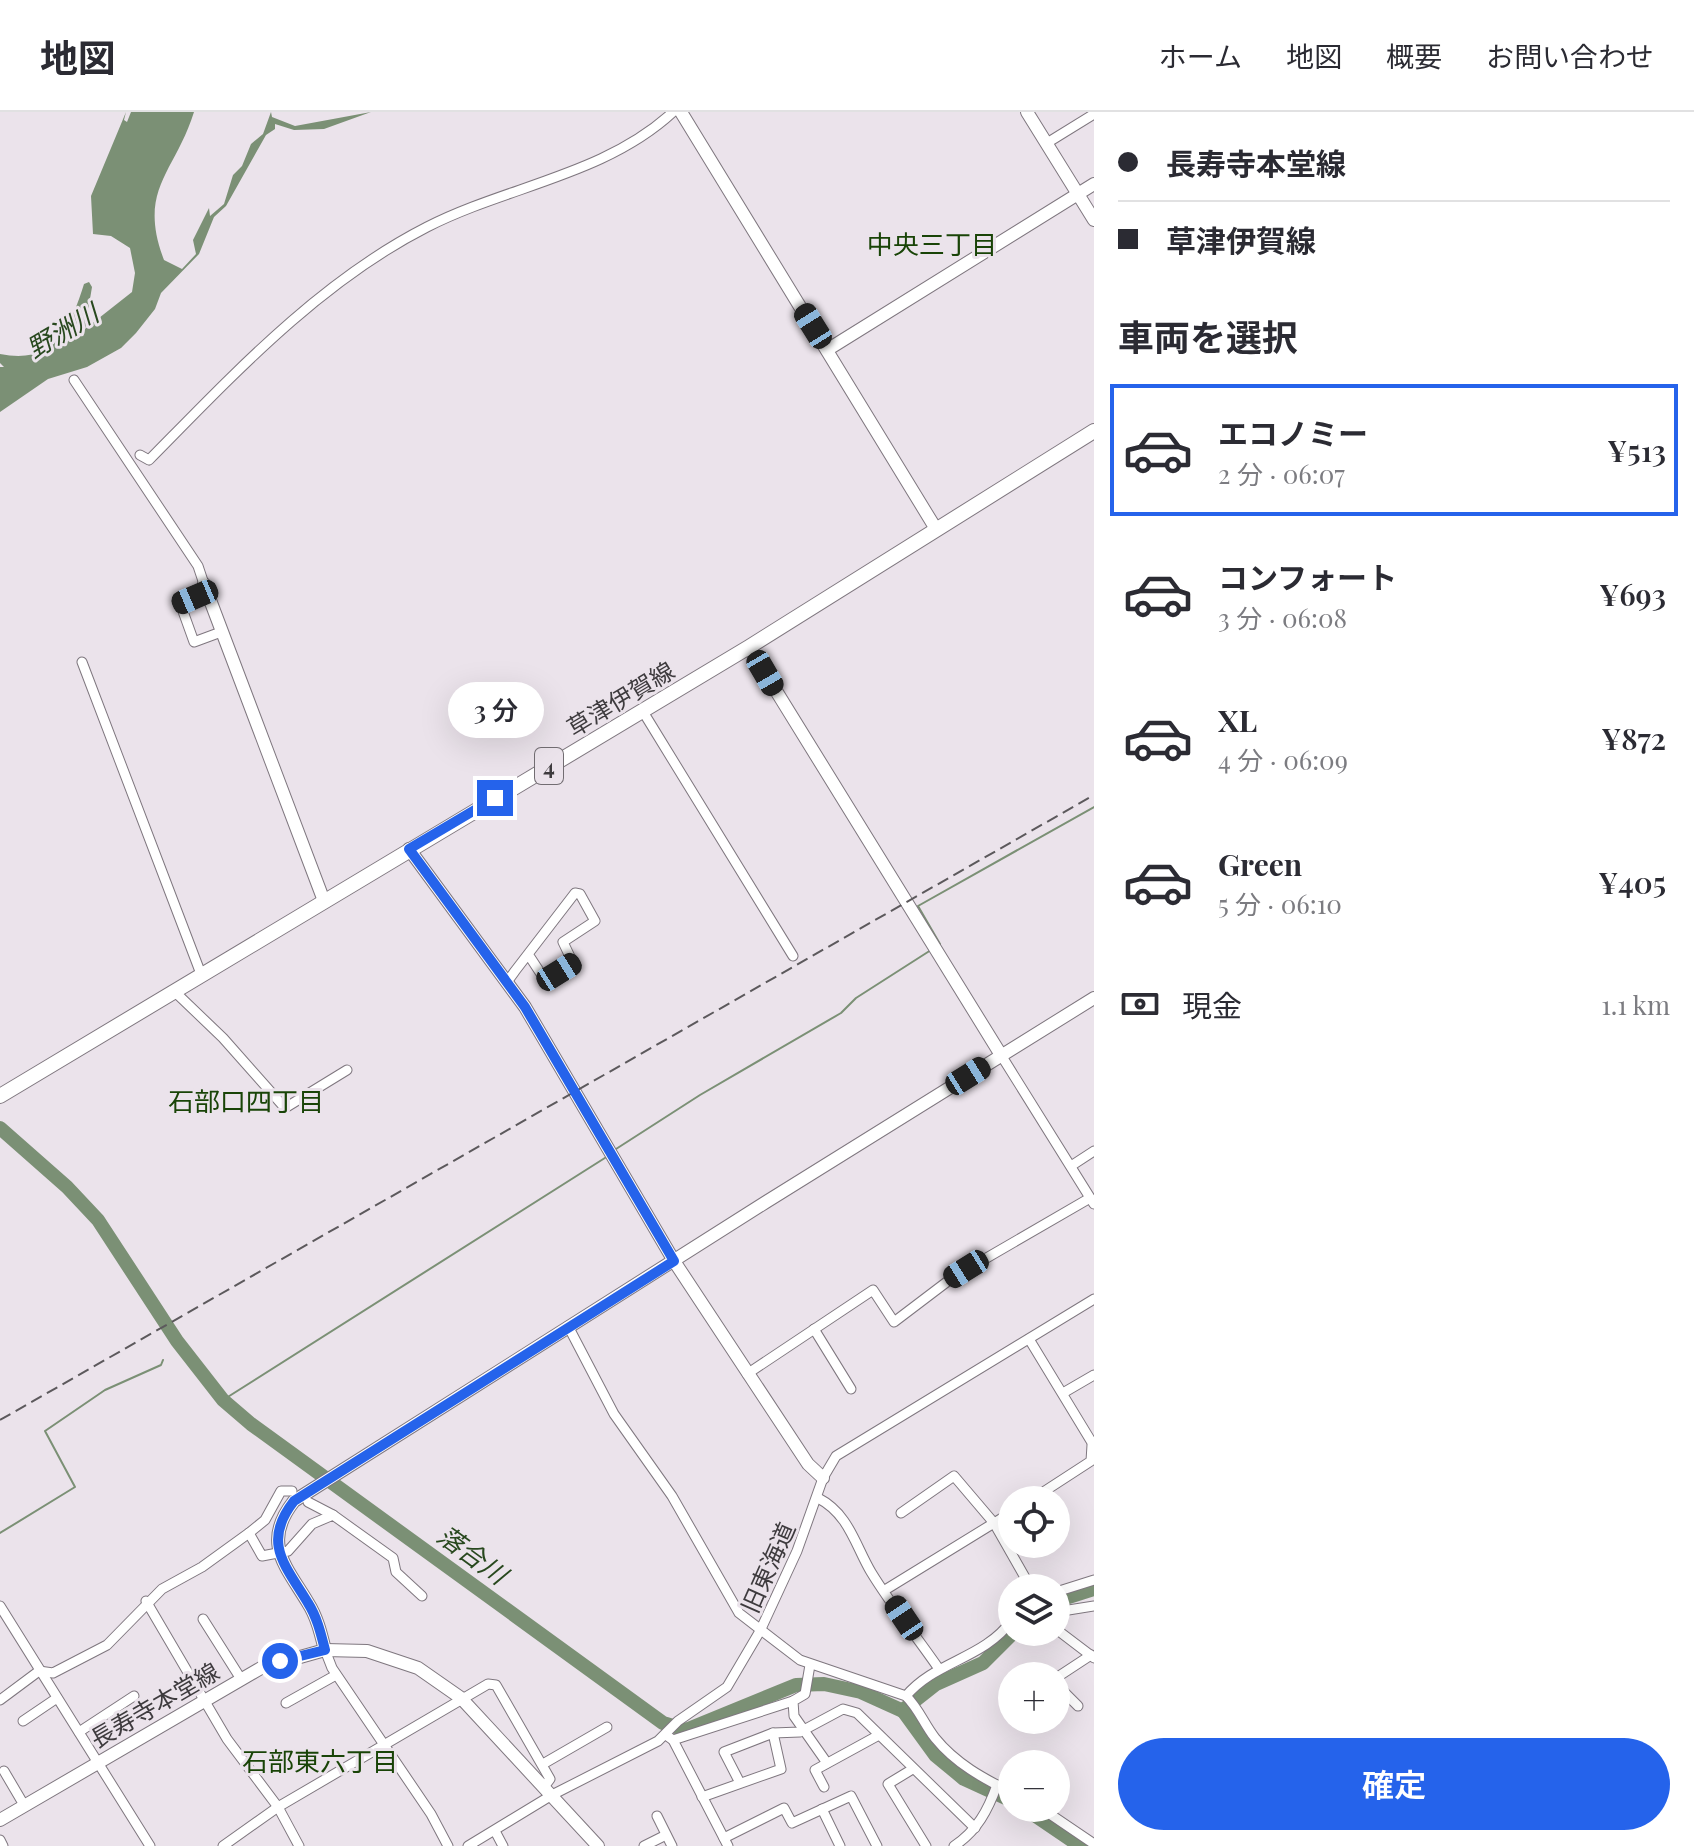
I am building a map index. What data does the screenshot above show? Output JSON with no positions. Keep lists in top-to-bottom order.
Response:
{
  "streets": {
    "main road": ["草津伊賀線", "4"],
    "street": ["旧東海道", "長寿寺本堂線"]
  },
  "crossings": [
    ["旧東海道", "長寿寺本堂線"]
  ],
  "districts": ["中央三丁目", "石部口四丁目", "石部東六丁目"],
  "water": ["野洲川", "落合川"],
  "page": {
    "header": "地図",
    "nav": [
      "ホーム",
      "地図",
      "概要",
      "お問い合わせ"
    ],
    "banner": ["長寿寺本堂線", "草津伊賀線"],
    "heading": "車両を選択",
    "list": [
      {
        "name": "エコノミー",
        "note": "2 分 · 06:07",
        "value": "¥513"
      },
      {
        "name": "コンフォート",
        "note": "3 分 · 06:08",
        "value": "¥693"
      },
      {
        "name": "XL",
        "note": "4 分 · 06:09",
        "value": "¥872"
      },
      {
        "name": "Green",
        "note": "5 分 · 06:10",
        "value": "¥405"
      }
    ],
    "bubble": "3 分",
    "pay": ["現金", "1.1 km"],
    "map_buttons": ["+", "−"],
    "buttons": "確定"
  }
}
